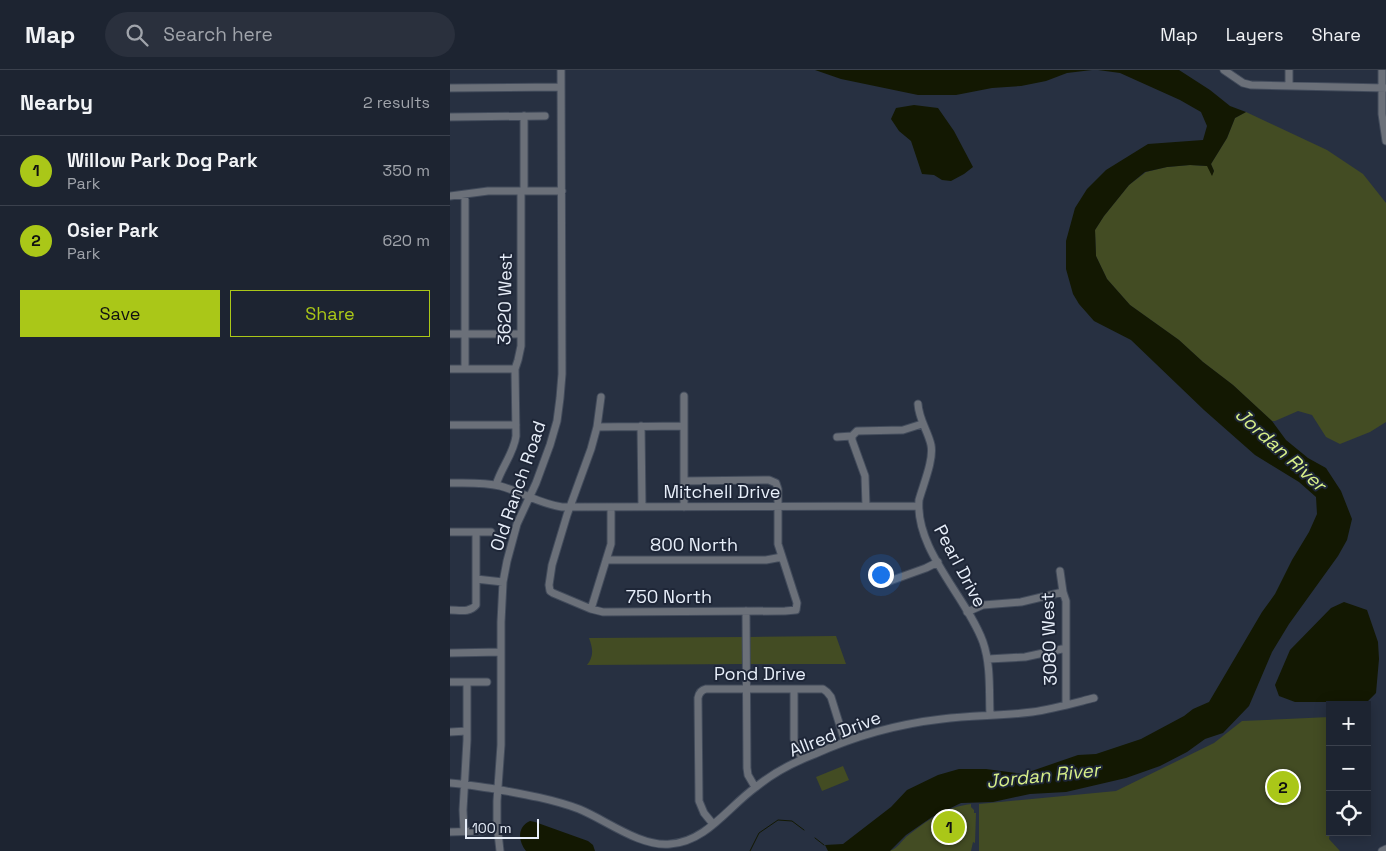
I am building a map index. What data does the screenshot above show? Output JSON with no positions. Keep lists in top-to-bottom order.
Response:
{
  "streets": {
    "street": [
      "3620 West",
      "Old Ranch Road",
      "Mitchell Drive",
      "800 North",
      "Pearl Drive",
      "750 North",
      "3080 West",
      "Pond Drive",
      "Allred Drive"
    ]
  },
  "crossings": [
    ["3620 West", "Mitchell Drive"],
    ["Old Ranch Road", "Mitchell Drive"],
    ["Old Ranch Road", "Allred Drive"],
    ["Mitchell Drive", "Pearl Drive"],
    ["Mitchell Drive", "750 North"],
    ["800 North", "750 North"],
    ["Pearl Drive", "Allred Drive"],
    ["3080 West", "Allred Drive"],
    ["Pond Drive", "Allred Drive"]
  ],
  "water": ["Jordan River"],
  "scale_bar": "100 m",
  "page": {
    "header": "Map",
    "search": "Search here",
    "nav": ["Map", "Layers", "Share"],
    "heading": ["Nearby", "2 results"],
    "list": [
      {
        "mark": "1",
        "name": "Willow Park Dog Park",
        "note": "Park",
        "value": "350 m"
      },
      {
        "mark": "2",
        "name": "Osier Park",
        "note": "Park",
        "value": "620 m"
      }
    ],
    "buttons": ["Save", "Share"],
    "map_buttons": ["+", "−"],
    "pins": ["2", "1"],
    "scale": "100 m"
  }
}
